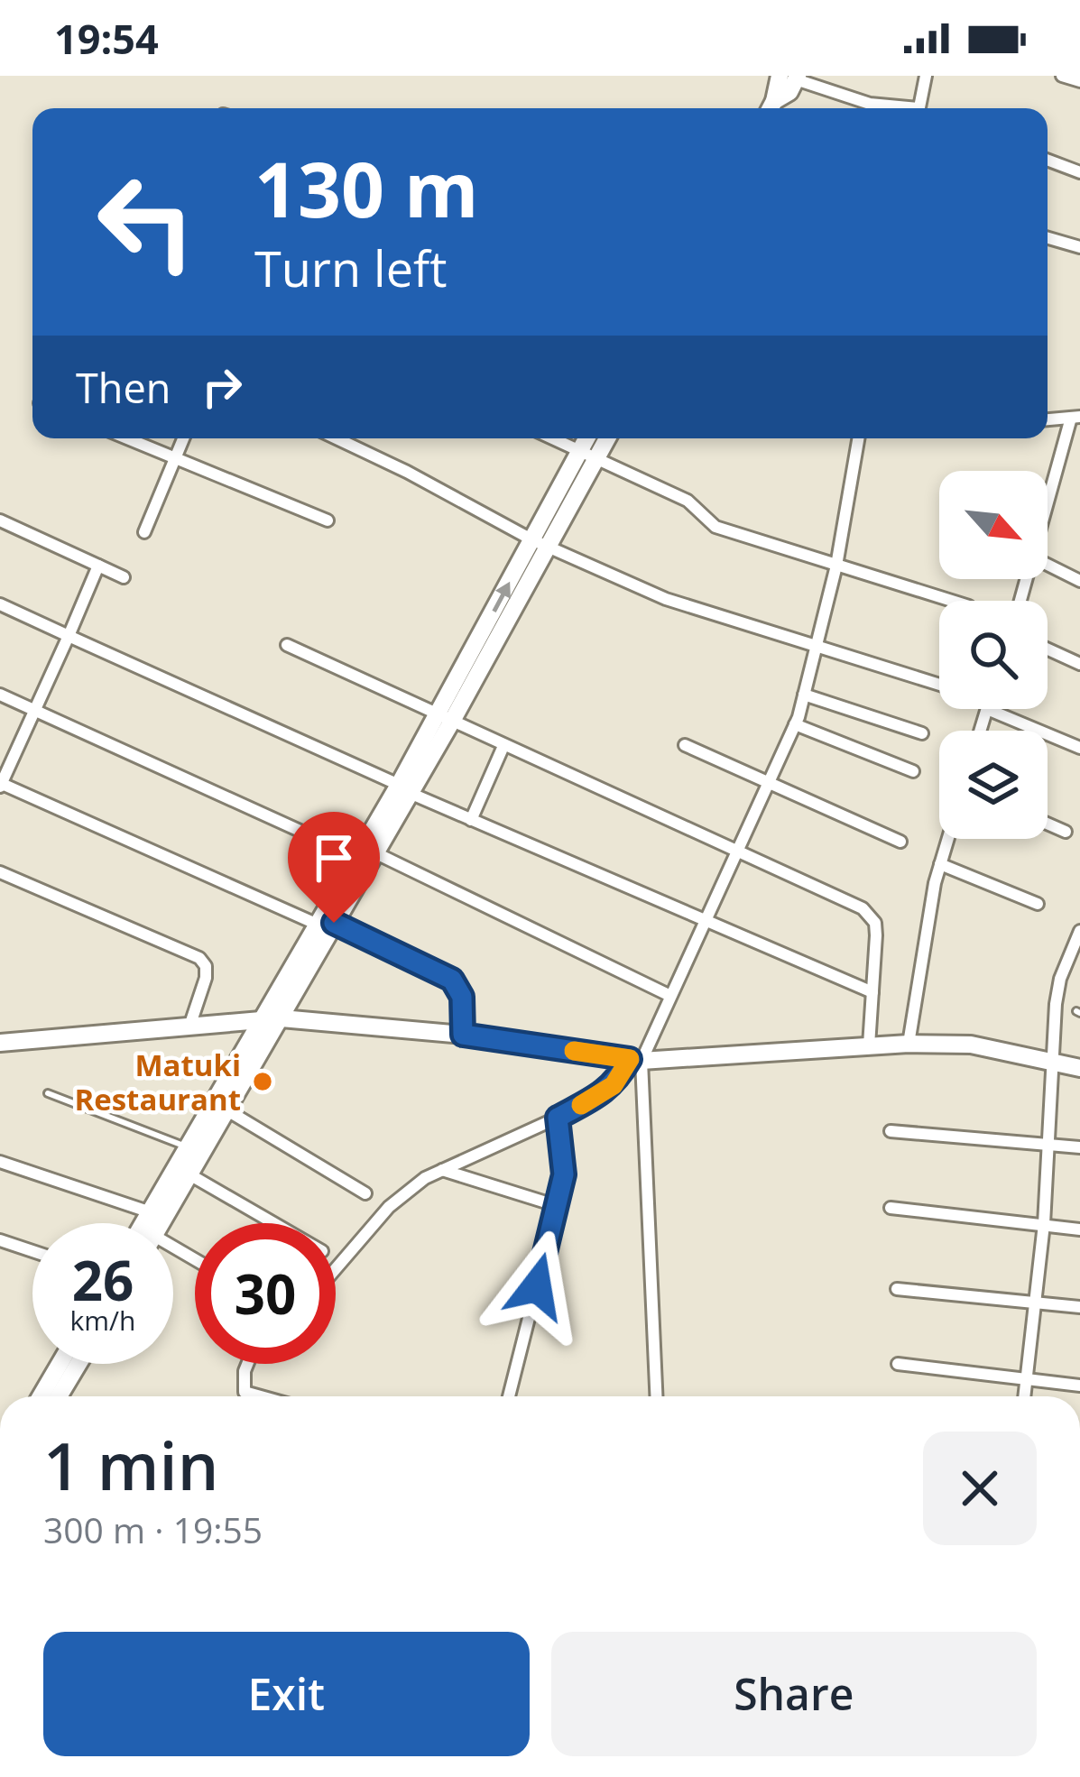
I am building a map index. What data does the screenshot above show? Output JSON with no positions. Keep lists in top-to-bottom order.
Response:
{
  "places": ["Matuki Restaurant"],
  "north": "bottom right",
  "page": {
    "status": "19:54",
    "turn": ["130 m", "Turn left"],
    "then": "Then",
    "speed": "26 km/h",
    "limit": "30",
    "heading": ["1 min", "300 m · 19:55"],
    "buttons": ["Exit", "Share"]
  }
}
